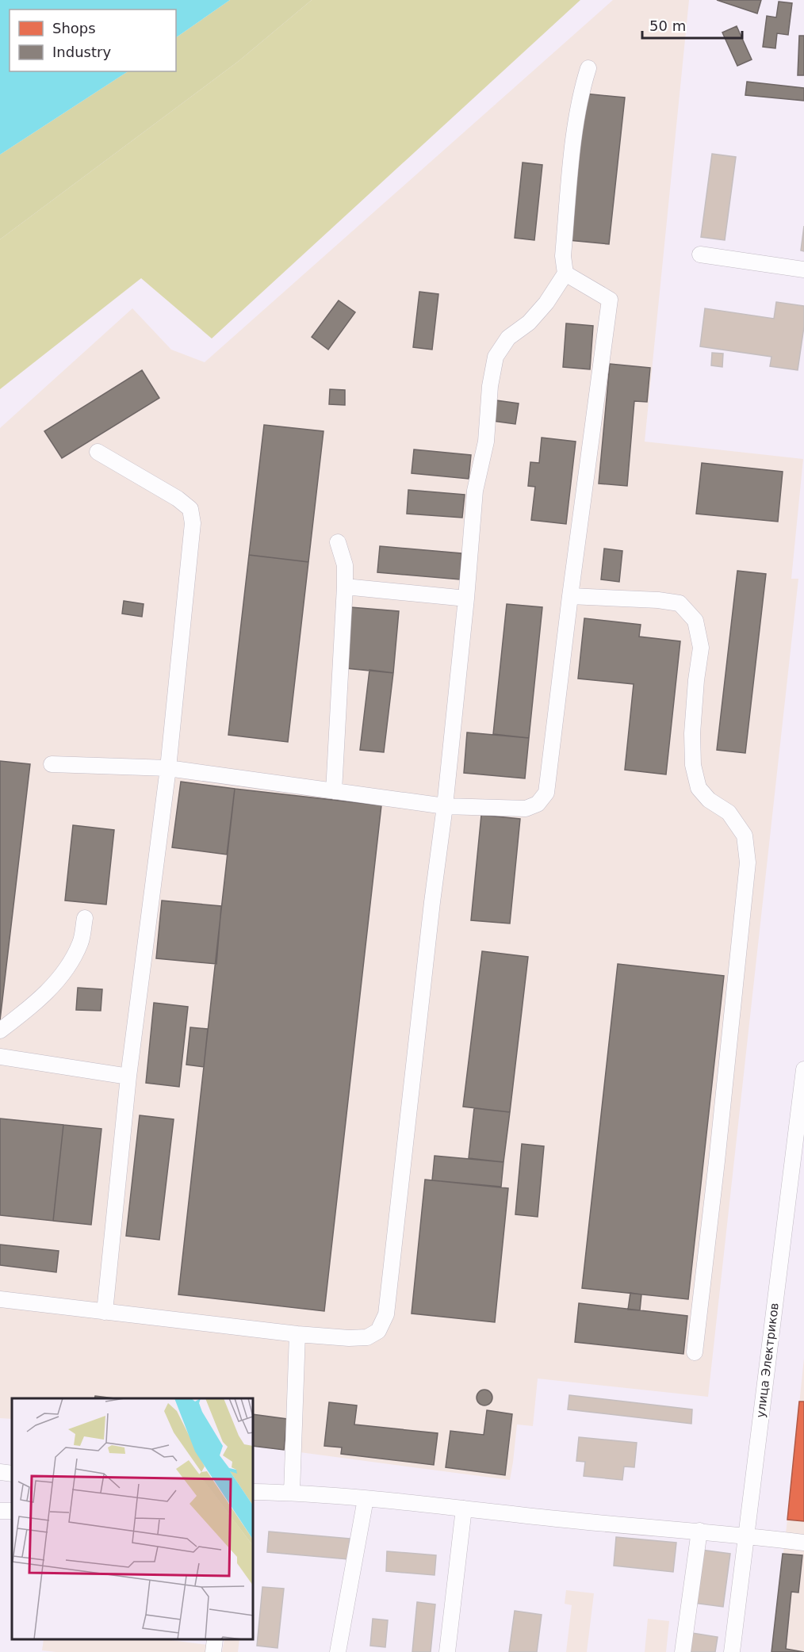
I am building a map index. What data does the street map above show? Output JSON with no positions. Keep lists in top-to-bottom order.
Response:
{
  "streets": {
    "street": ["улица Электриков"]
  },
  "legend": ["Shops", "Industry"],
  "scale_bar": "50 m"
}
